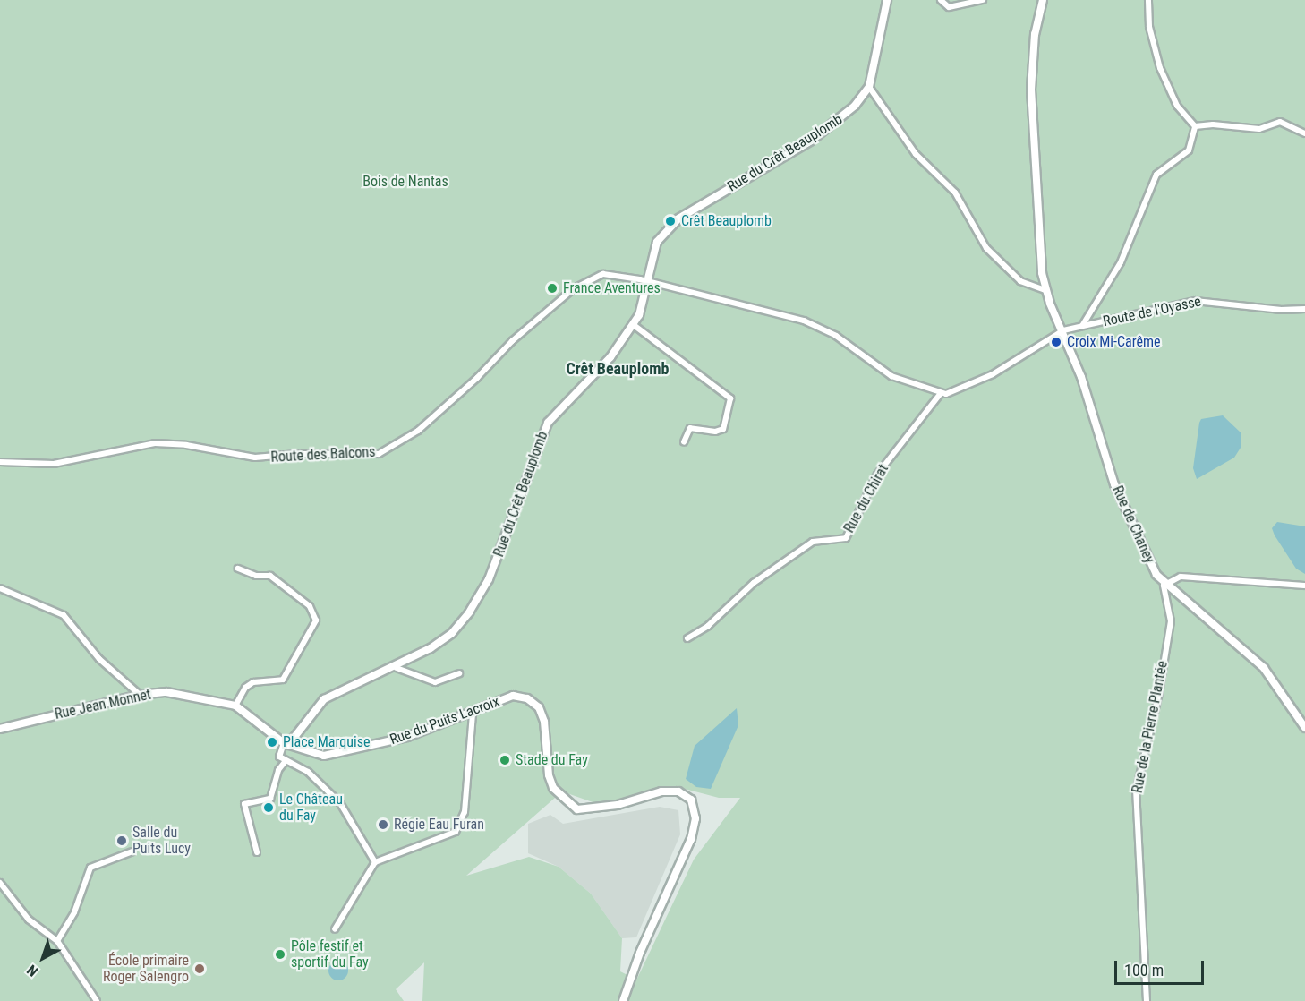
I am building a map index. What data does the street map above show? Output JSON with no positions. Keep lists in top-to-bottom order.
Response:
{
  "streets": {
    "street": [
      "Rue du Crêt Beauplomb",
      "Route de l'Oyasse",
      "Route des Balcons",
      "Rue du Chirat",
      "Rue de Chaney",
      "Rue Jean Monnet",
      "Rue du Puits Lacroix",
      "Rue de la Pierre Plantée"
    ]
  },
  "crossings": [
    ["Rue du Crêt Beauplomb", "Route des Balcons"],
    ["Rue du Crêt Beauplomb", "Rue Jean Monnet"],
    ["Rue du Crêt Beauplomb", "Rue du Puits Lacroix"],
    ["Route de l'Oyasse", "Rue de Chaney"],
    ["Route des Balcons", "Rue du Chirat"],
    ["Rue de Chaney", "Rue de la Pierre Plantée"],
    ["Rue Jean Monnet", "Rue du Puits Lacroix"]
  ],
  "districts": ["Crêt Beauplomb"],
  "parks": ["Bois de Nantas"],
  "places": [
    "Crêt Beauplomb",
    "France Aventures",
    "Croix Mi-Carême",
    "Place Marquise",
    "Stade du Fay",
    "Le Château du Fay",
    "Régie Eau Furan",
    "Salle du Puits Lucy",
    "Pôle festif et sportif du Fay",
    "École primaire Roger Salengro"
  ],
  "scale_bar": "100 m",
  "north": "bottom left"
}
